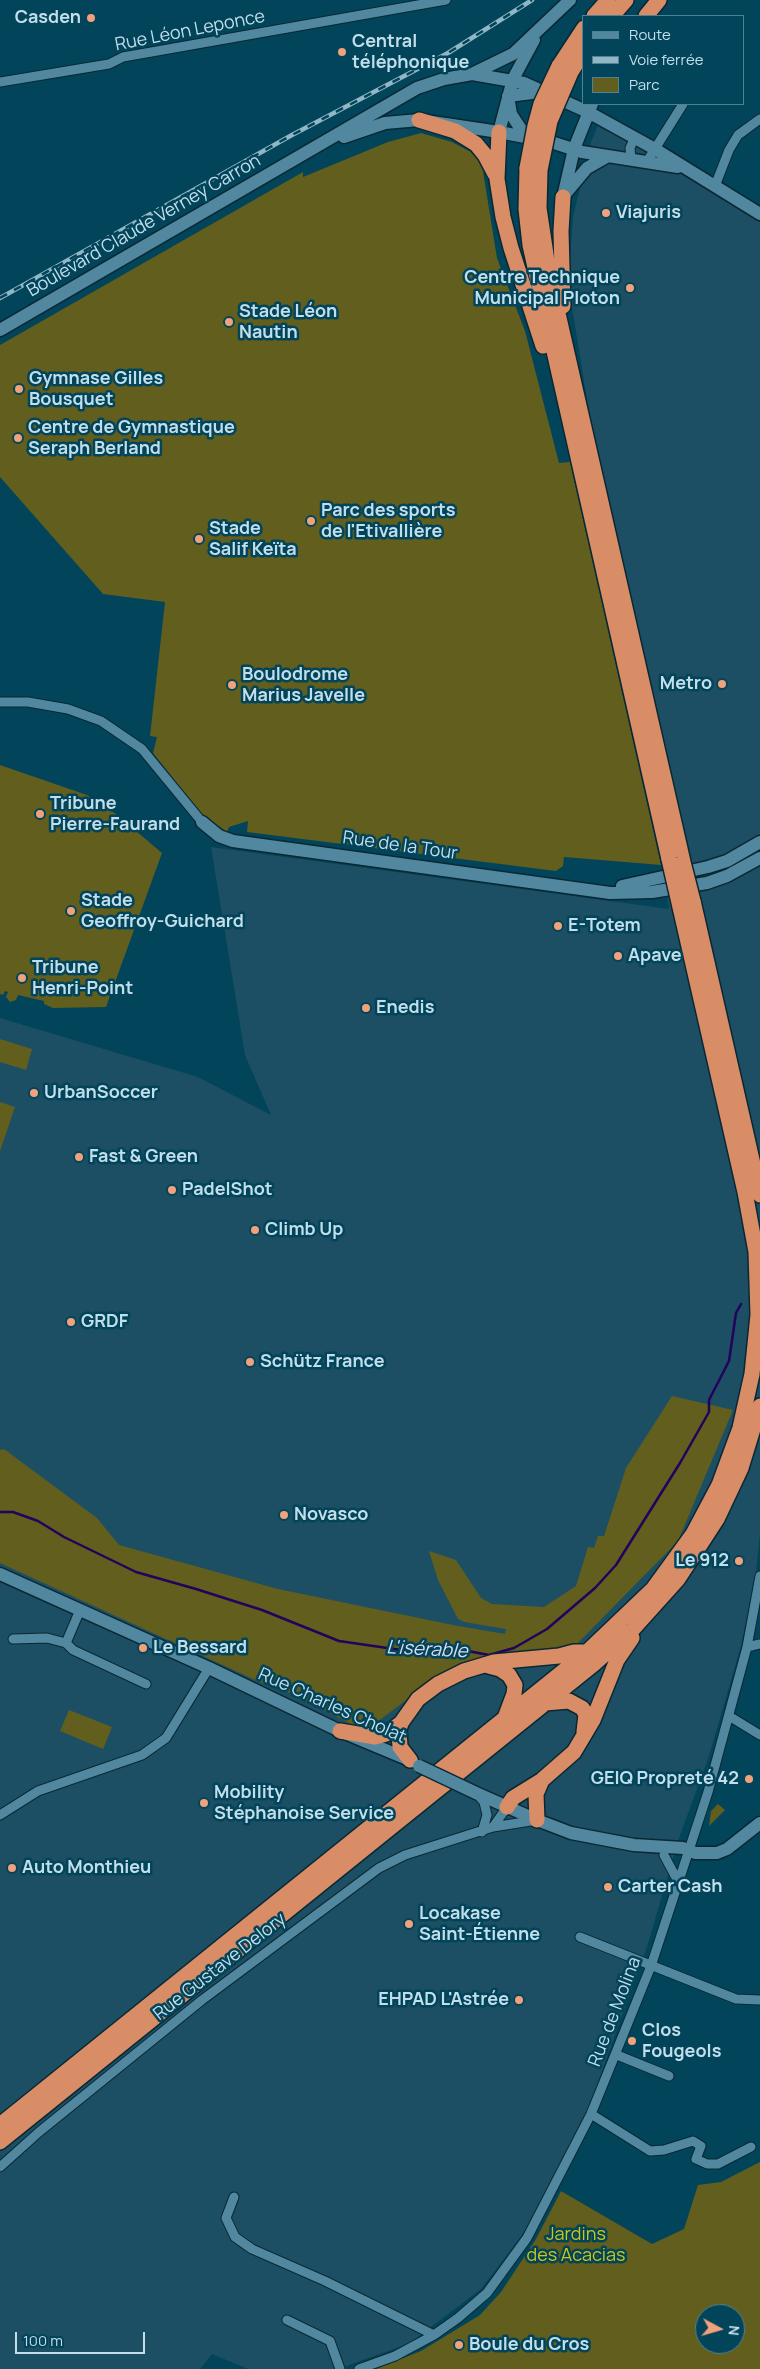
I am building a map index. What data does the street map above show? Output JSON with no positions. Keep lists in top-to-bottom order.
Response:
{
  "streets": {
    "street": [
      "Rue Léon Leponce",
      "Boulevard Claude Verney Carron",
      "Rue de la Tour",
      "Rue Charles Cholat",
      "Rue Gustave Delory",
      "Rue de Molina"
    ]
  },
  "crossings": [
    ["Rue Charles Cholat", "Rue Gustave Delory"],
    ["Rue Charles Cholat", "Rue de Molina"]
  ],
  "water": ["L'isérable"],
  "parks": ["Jardins des Acacias"],
  "places": [
    "Casden",
    "Central téléphonique",
    "Viajuris",
    "Centre Technique Municipal Ploton",
    "Stade Léon Nautin",
    "Gymnase Gilles Bousquet",
    "Centre de Gymnastique Seraph Berland",
    "Parc des sports de l'Etivallière",
    "Stade Salif Keïta",
    "Metro",
    "Boulodrome Marius Javelle",
    "Tribune Pierre-Faurand",
    "Stade Geoffroy-Guichard",
    "E-Totem",
    "Apave",
    "Tribune Henri-Point",
    "Enedis",
    "UrbanSoccer",
    "Fast & Green",
    "PadelShot",
    "Climb Up",
    "GRDF",
    "Schütz France",
    "Novasco",
    "Le 912",
    "Le Bessard",
    "GEIQ Propreté 42",
    "Mobility Stéphanoise Service",
    "Auto Monthieu",
    "Carter Cash",
    "Locakase Saint-Étienne",
    "EHPAD L'Astrée",
    "Clos Fougeols",
    "Boule du Cros"
  ],
  "legend": ["Route", "Voie ferrée", "Parc"],
  "scale_bar": "100 m",
  "north": "right"
}
